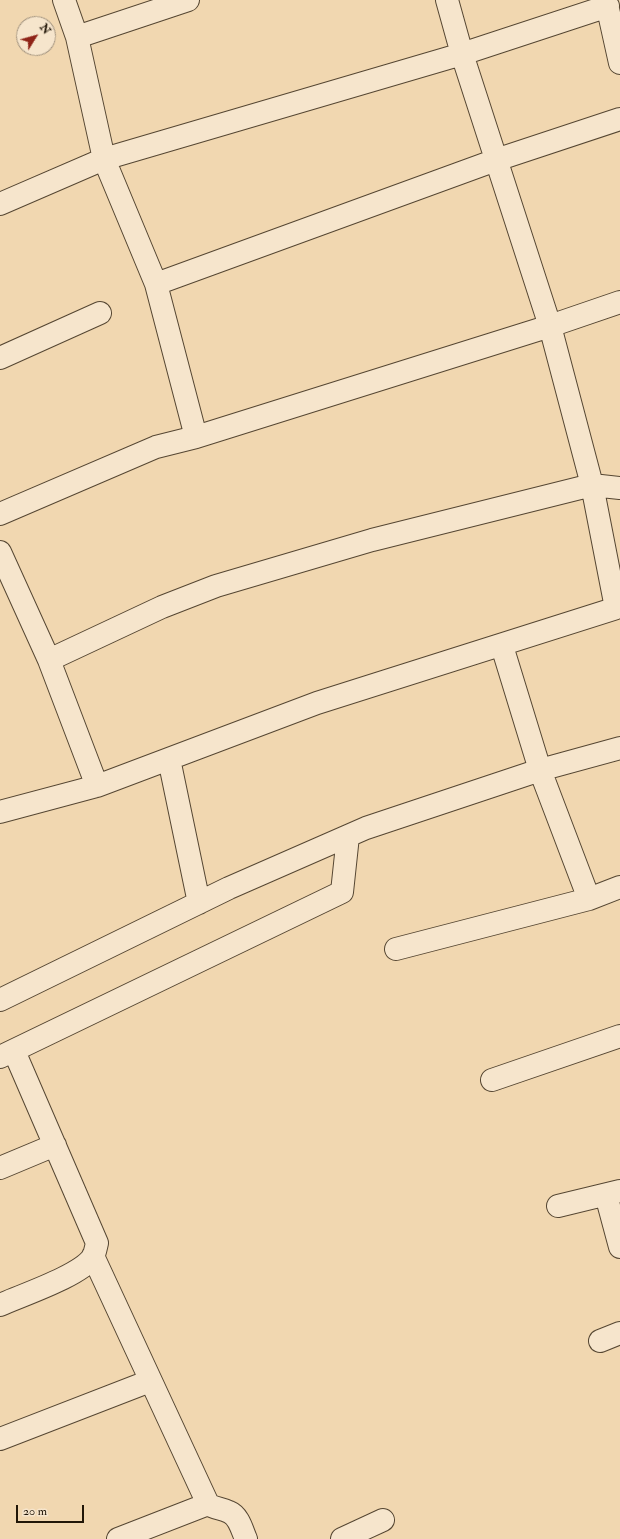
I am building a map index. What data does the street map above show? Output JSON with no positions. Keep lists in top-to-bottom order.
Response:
{
  "scale_bar": "20 m",
  "north": "top right"
}
